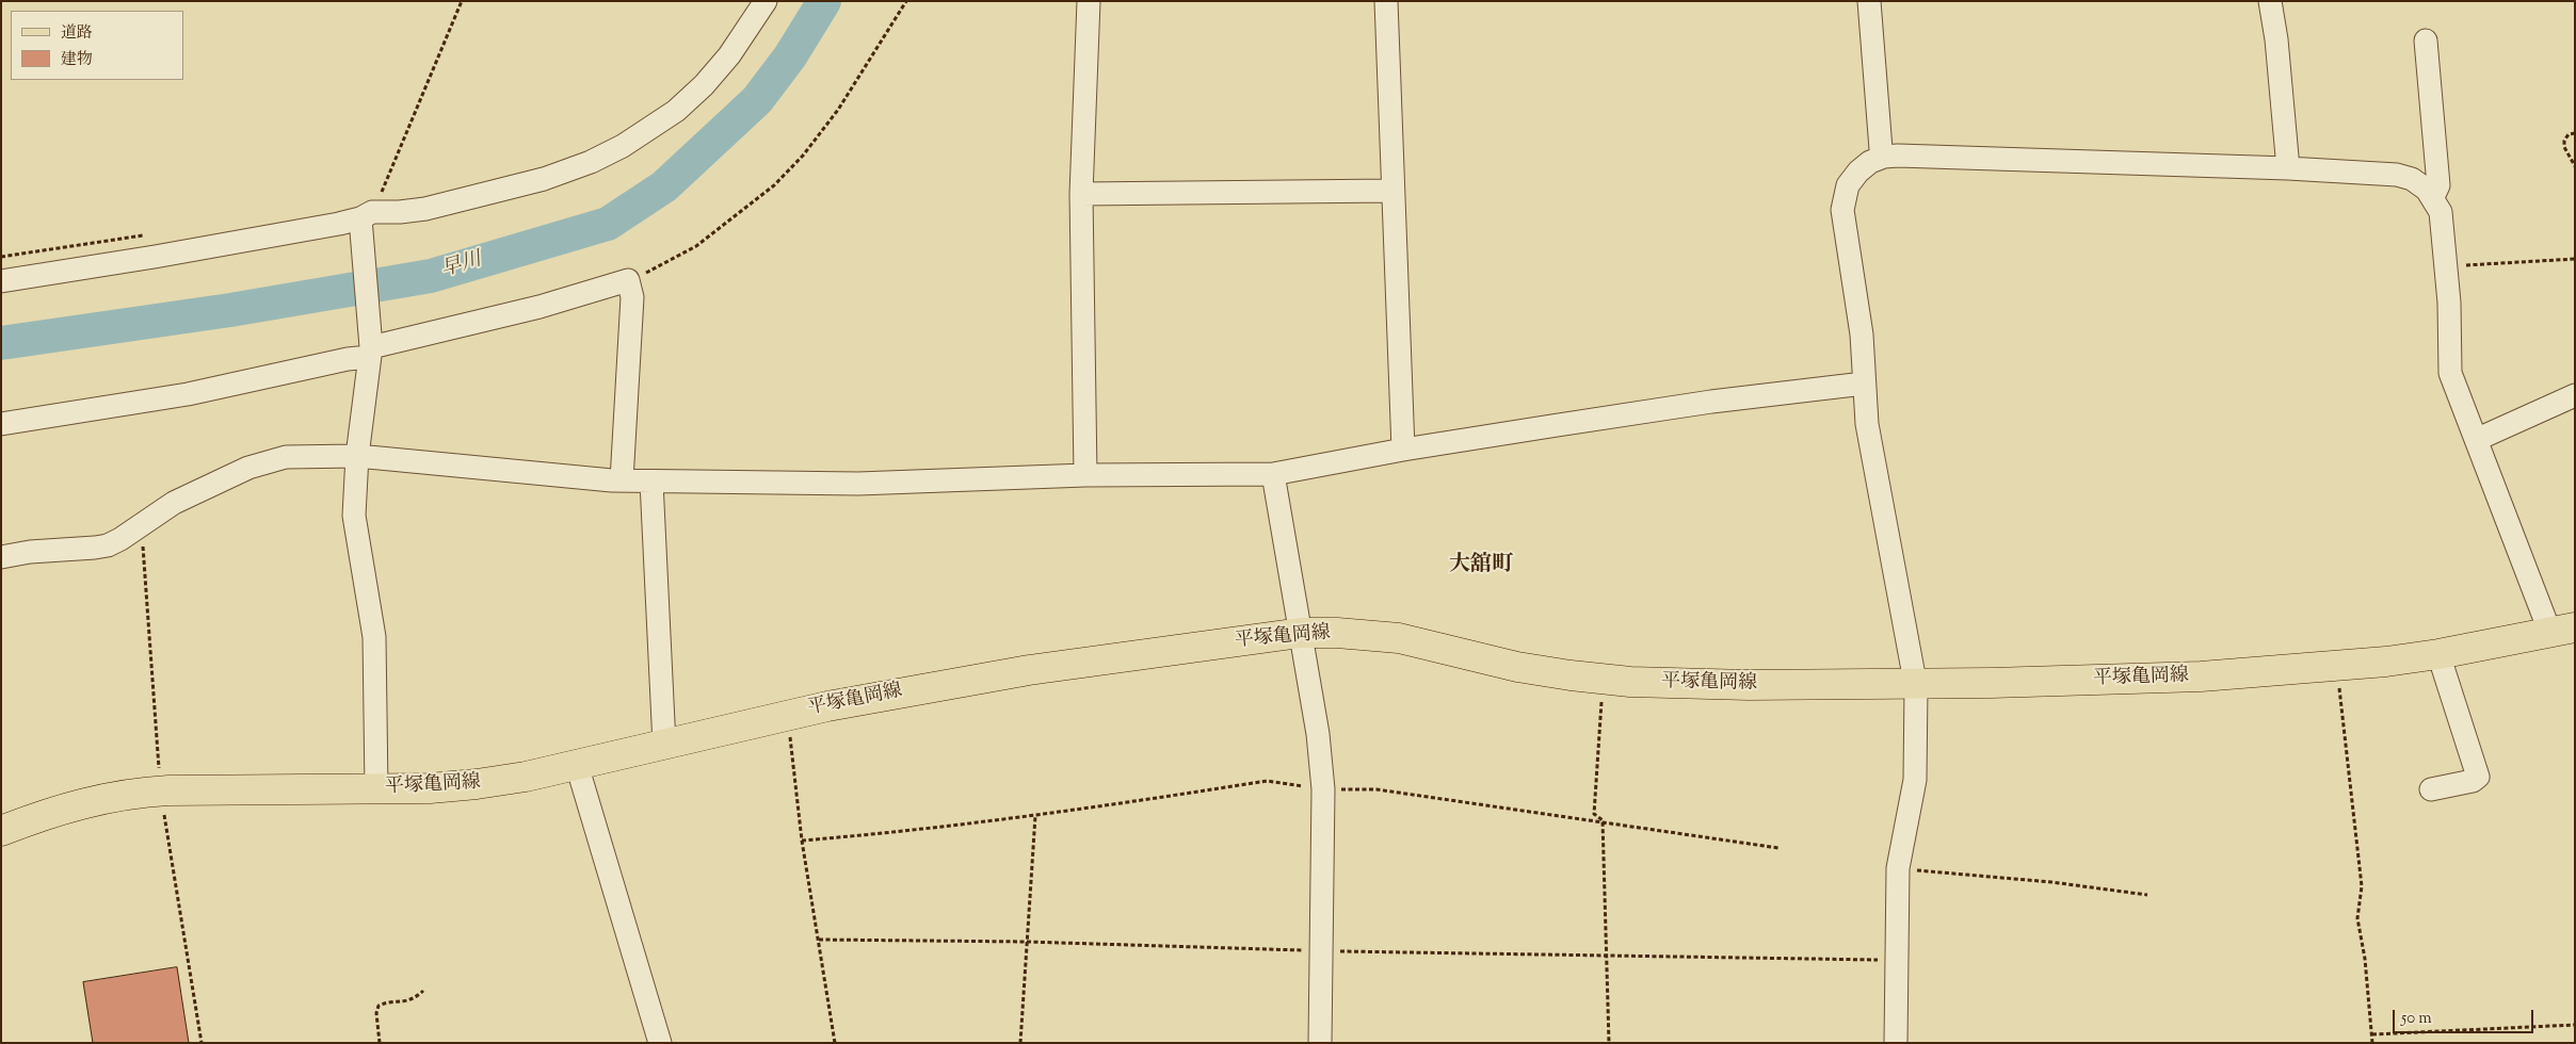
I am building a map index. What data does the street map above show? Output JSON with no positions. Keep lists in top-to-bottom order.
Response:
{
  "streets": {
    "main road": ["平塚亀岡線"]
  },
  "districts": ["大舘町"],
  "water": ["早川"],
  "legend": ["道路", "建物"],
  "scale_bar": "50 m"
}
